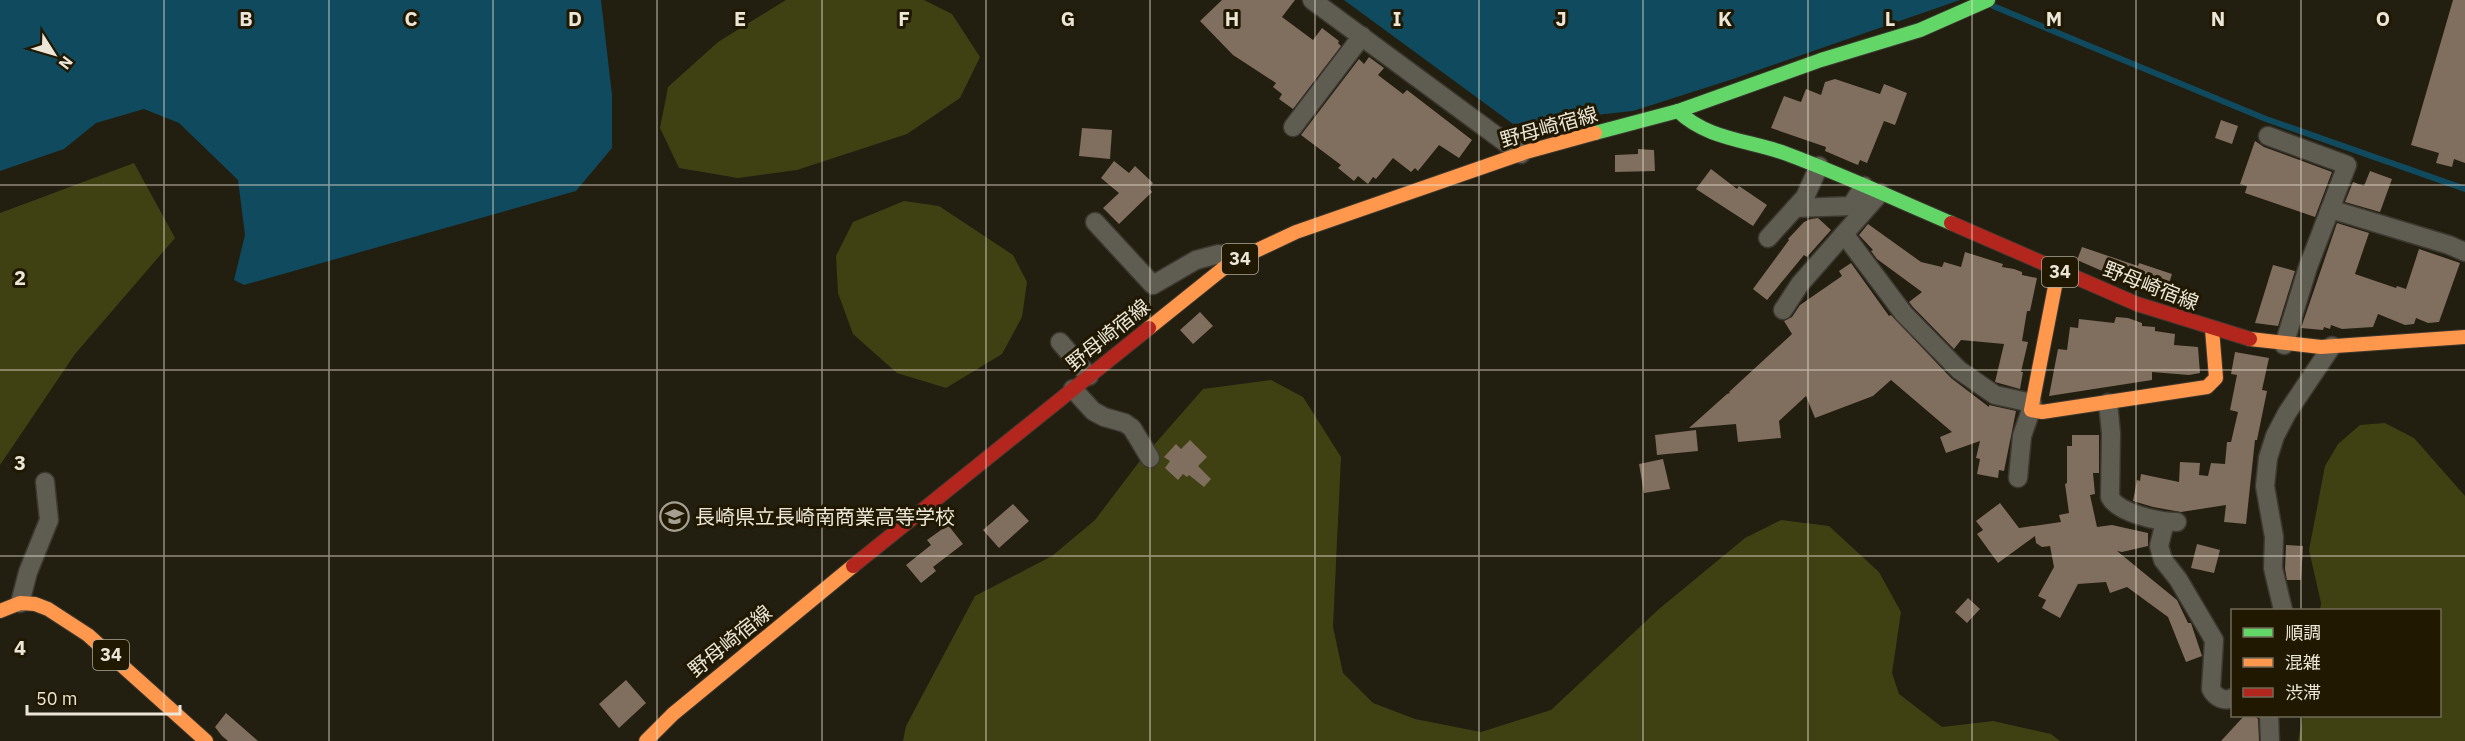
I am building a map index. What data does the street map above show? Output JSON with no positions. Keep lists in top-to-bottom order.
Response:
{
  "streets": {
    "main road": ["野母崎宿線", "34"]
  },
  "places": {
    "school or university": ["長崎県立長崎南商業高等学校"]
  },
  "legend": ["順調", "混雑", "渋滞"],
  "scale_bar": "50 m",
  "north": "bottom right",
  "grid": {
    "columns": [
      "B",
      "C",
      "D",
      "E",
      "F",
      "G",
      "H",
      "I",
      "J",
      "K",
      "L",
      "M",
      "N",
      "O"
    ],
    "rows": ["2", "3", "4"]
  }
}
